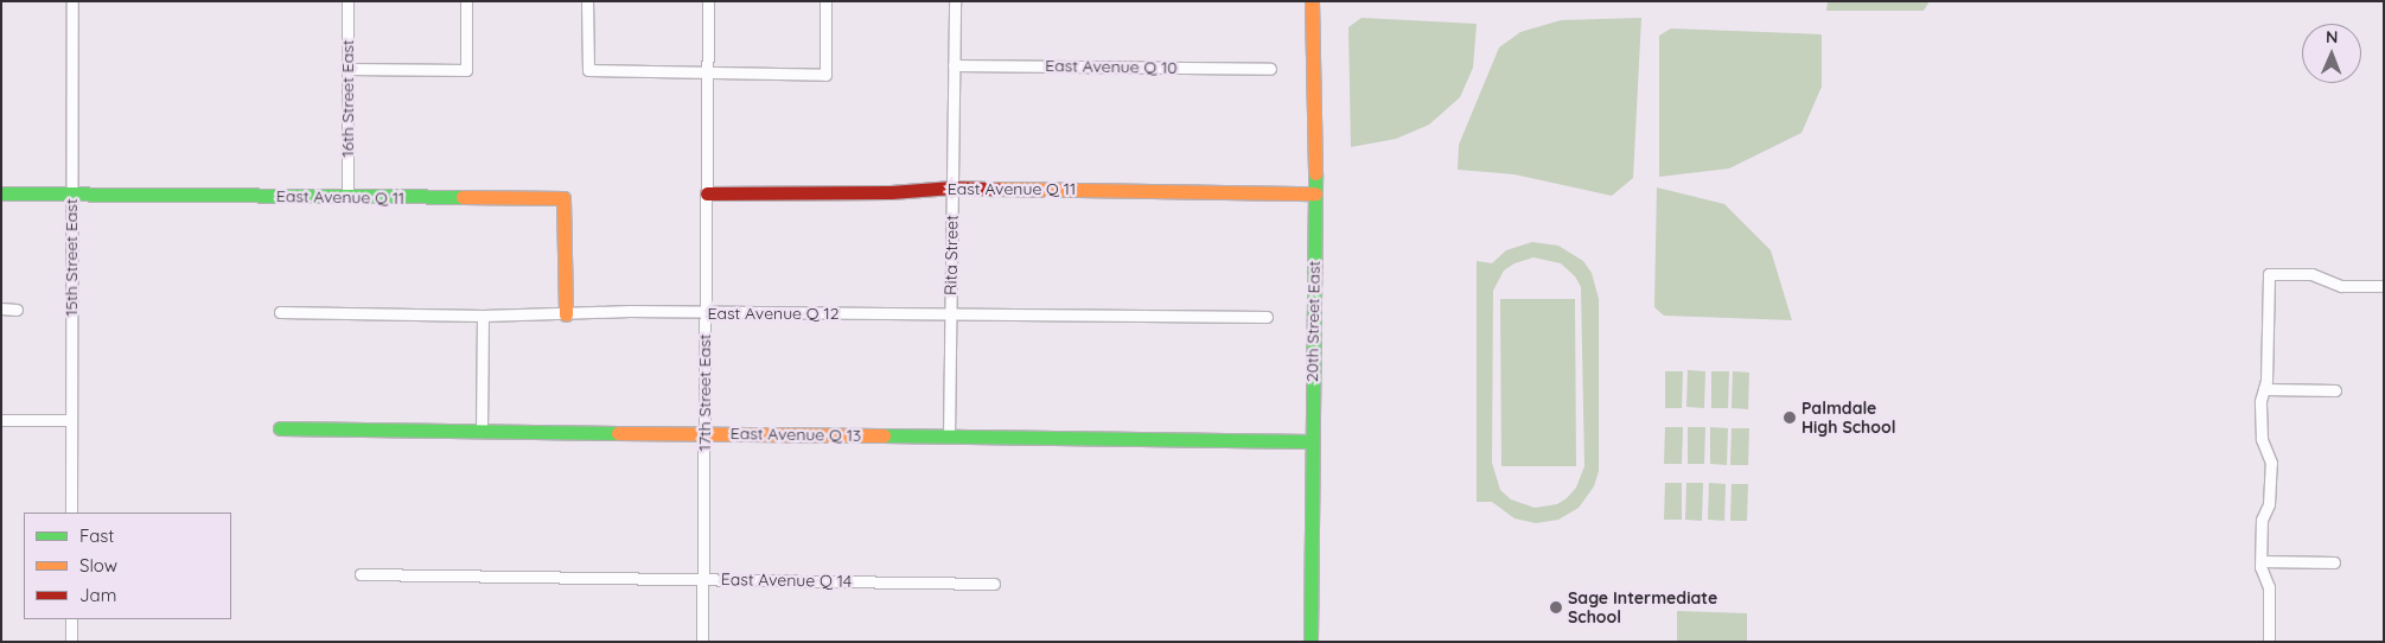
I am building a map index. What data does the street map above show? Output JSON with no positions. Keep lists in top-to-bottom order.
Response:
{
  "streets": {
    "street": [
      "East Avenue Q 10",
      "16th Street East",
      "East Avenue Q 11",
      "Rita Street",
      "15th Street East",
      "East Avenue Q 12",
      "20th Street East",
      "17th Street East",
      "East Avenue Q 13",
      "East Avenue Q 14"
    ]
  },
  "crossings": [
    ["East Avenue Q 10", "Rita Street"],
    ["16th Street East", "East Avenue Q 11"],
    ["East Avenue Q 11", "Rita Street"],
    ["East Avenue Q 11", "15th Street East"],
    ["East Avenue Q 11", "East Avenue Q 12"],
    ["East Avenue Q 11", "20th Street East"],
    ["East Avenue Q 11", "17th Street East"],
    ["Rita Street", "East Avenue Q 12"],
    ["Rita Street", "East Avenue Q 13"],
    ["East Avenue Q 12", "17th Street East"],
    ["20th Street East", "East Avenue Q 13"],
    ["17th Street East", "East Avenue Q 13"],
    ["17th Street East", "East Avenue Q 14"]
  ],
  "places": ["Palmdale High School", "Sage Intermediate School"],
  "legend": ["Fast", "Slow", "Jam"],
  "north": "top"
}
